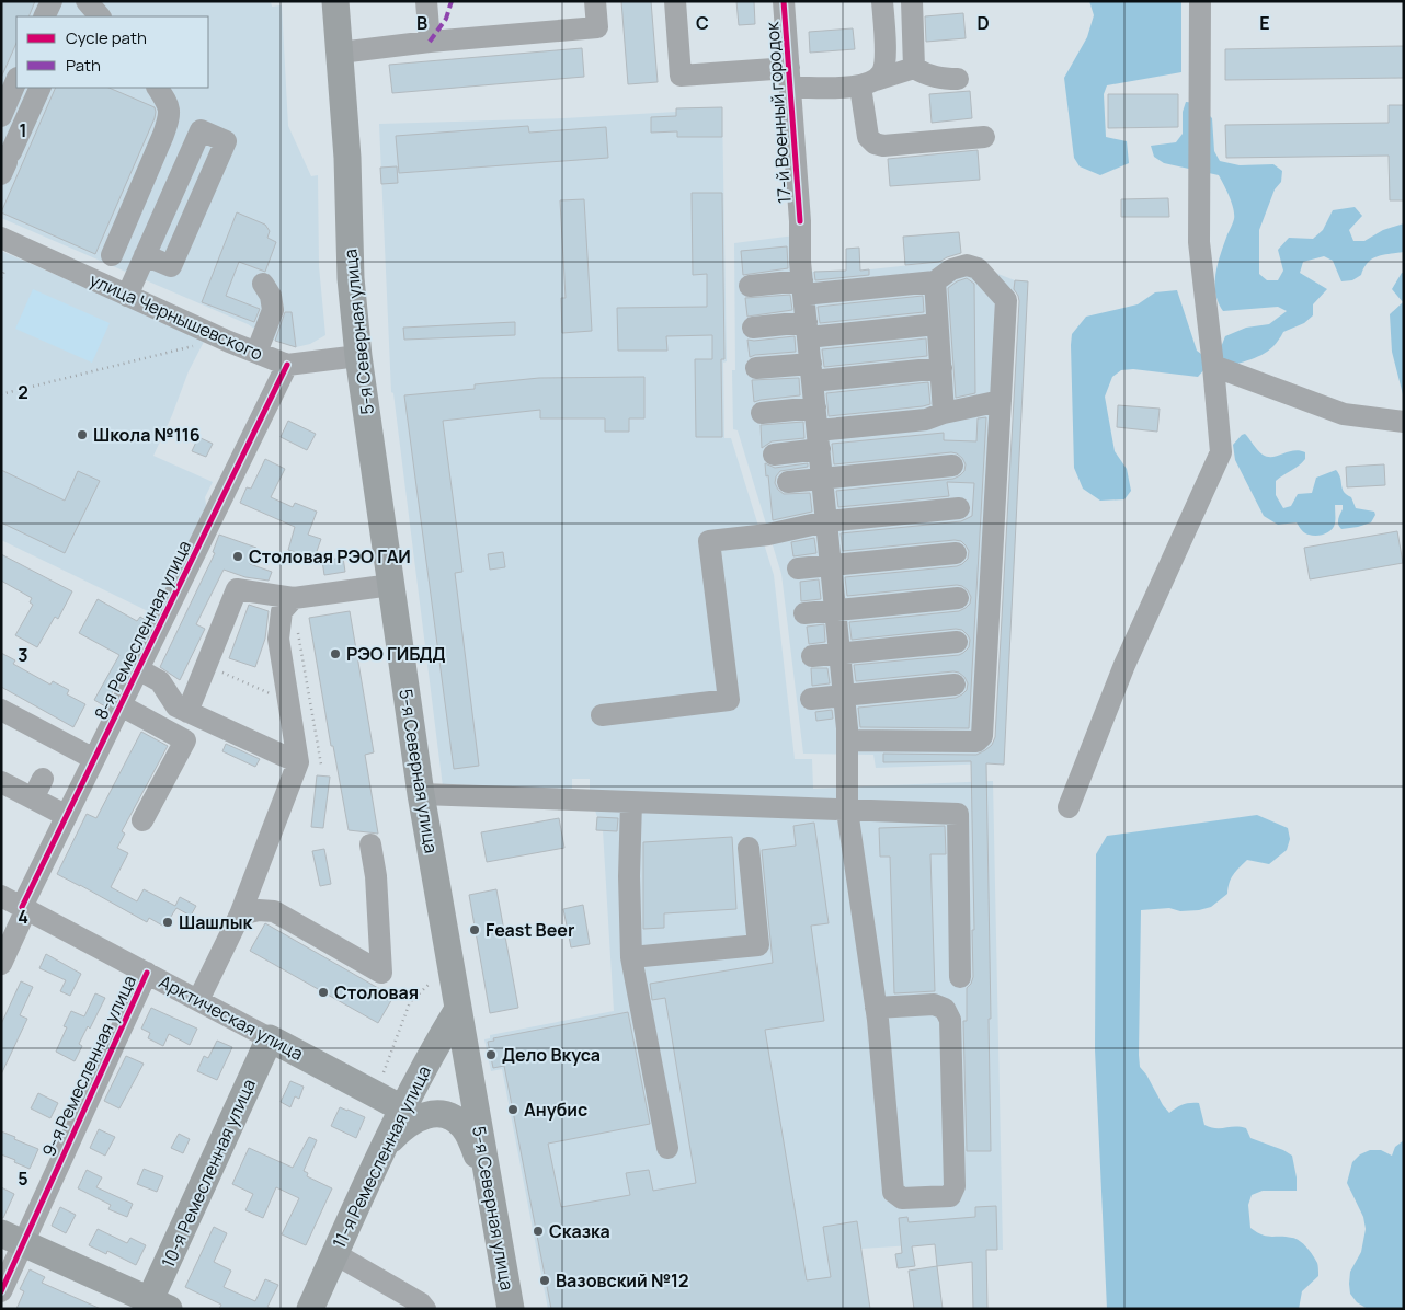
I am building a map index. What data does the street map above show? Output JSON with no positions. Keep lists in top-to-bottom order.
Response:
{
  "streets": {
    "main road": [
      "5-я Северная улица",
      "Арктическая улица",
      "11-я Ремесленная улица",
      "10-я Ремесленная улица"
    ],
    "street": [
      "17-й Военный городок",
      "улица Чернышевского",
      "8-я Ремесленная улица",
      "9-я Ремесленная улица"
    ]
  },
  "crossings": [
    ["улица Чернышевского", "5-я Северная улица"],
    ["улица Чернышевского", "8-я Ремесленная улица"],
    ["5-я Северная улица", "11-я Ремесленная улица"],
    ["8-я Ремесленная улица", "Арктическая улица"],
    ["Арктическая улица", "9-я Ремесленная улица"],
    ["Арктическая улица", "11-я Ремесленная улица"],
    ["Арктическая улица", "10-я Ремесленная улица"]
  ],
  "places": [
    "Школа №116",
    "Столовая РЭО ГАИ",
    "РЭО ГИБДД",
    "Шашлык",
    "Feast Beer",
    "Столовая",
    "Дело Вкуса",
    "Анубис",
    "Сказка",
    "Вазовский №12"
  ],
  "legend": ["Cycle path", "Path"],
  "grid": {
    "columns": [
      "B",
      "C",
      "D",
      "E"
    ],
    "rows": [
      "1",
      "2",
      "3",
      "4",
      "5"
    ]
  }
}
